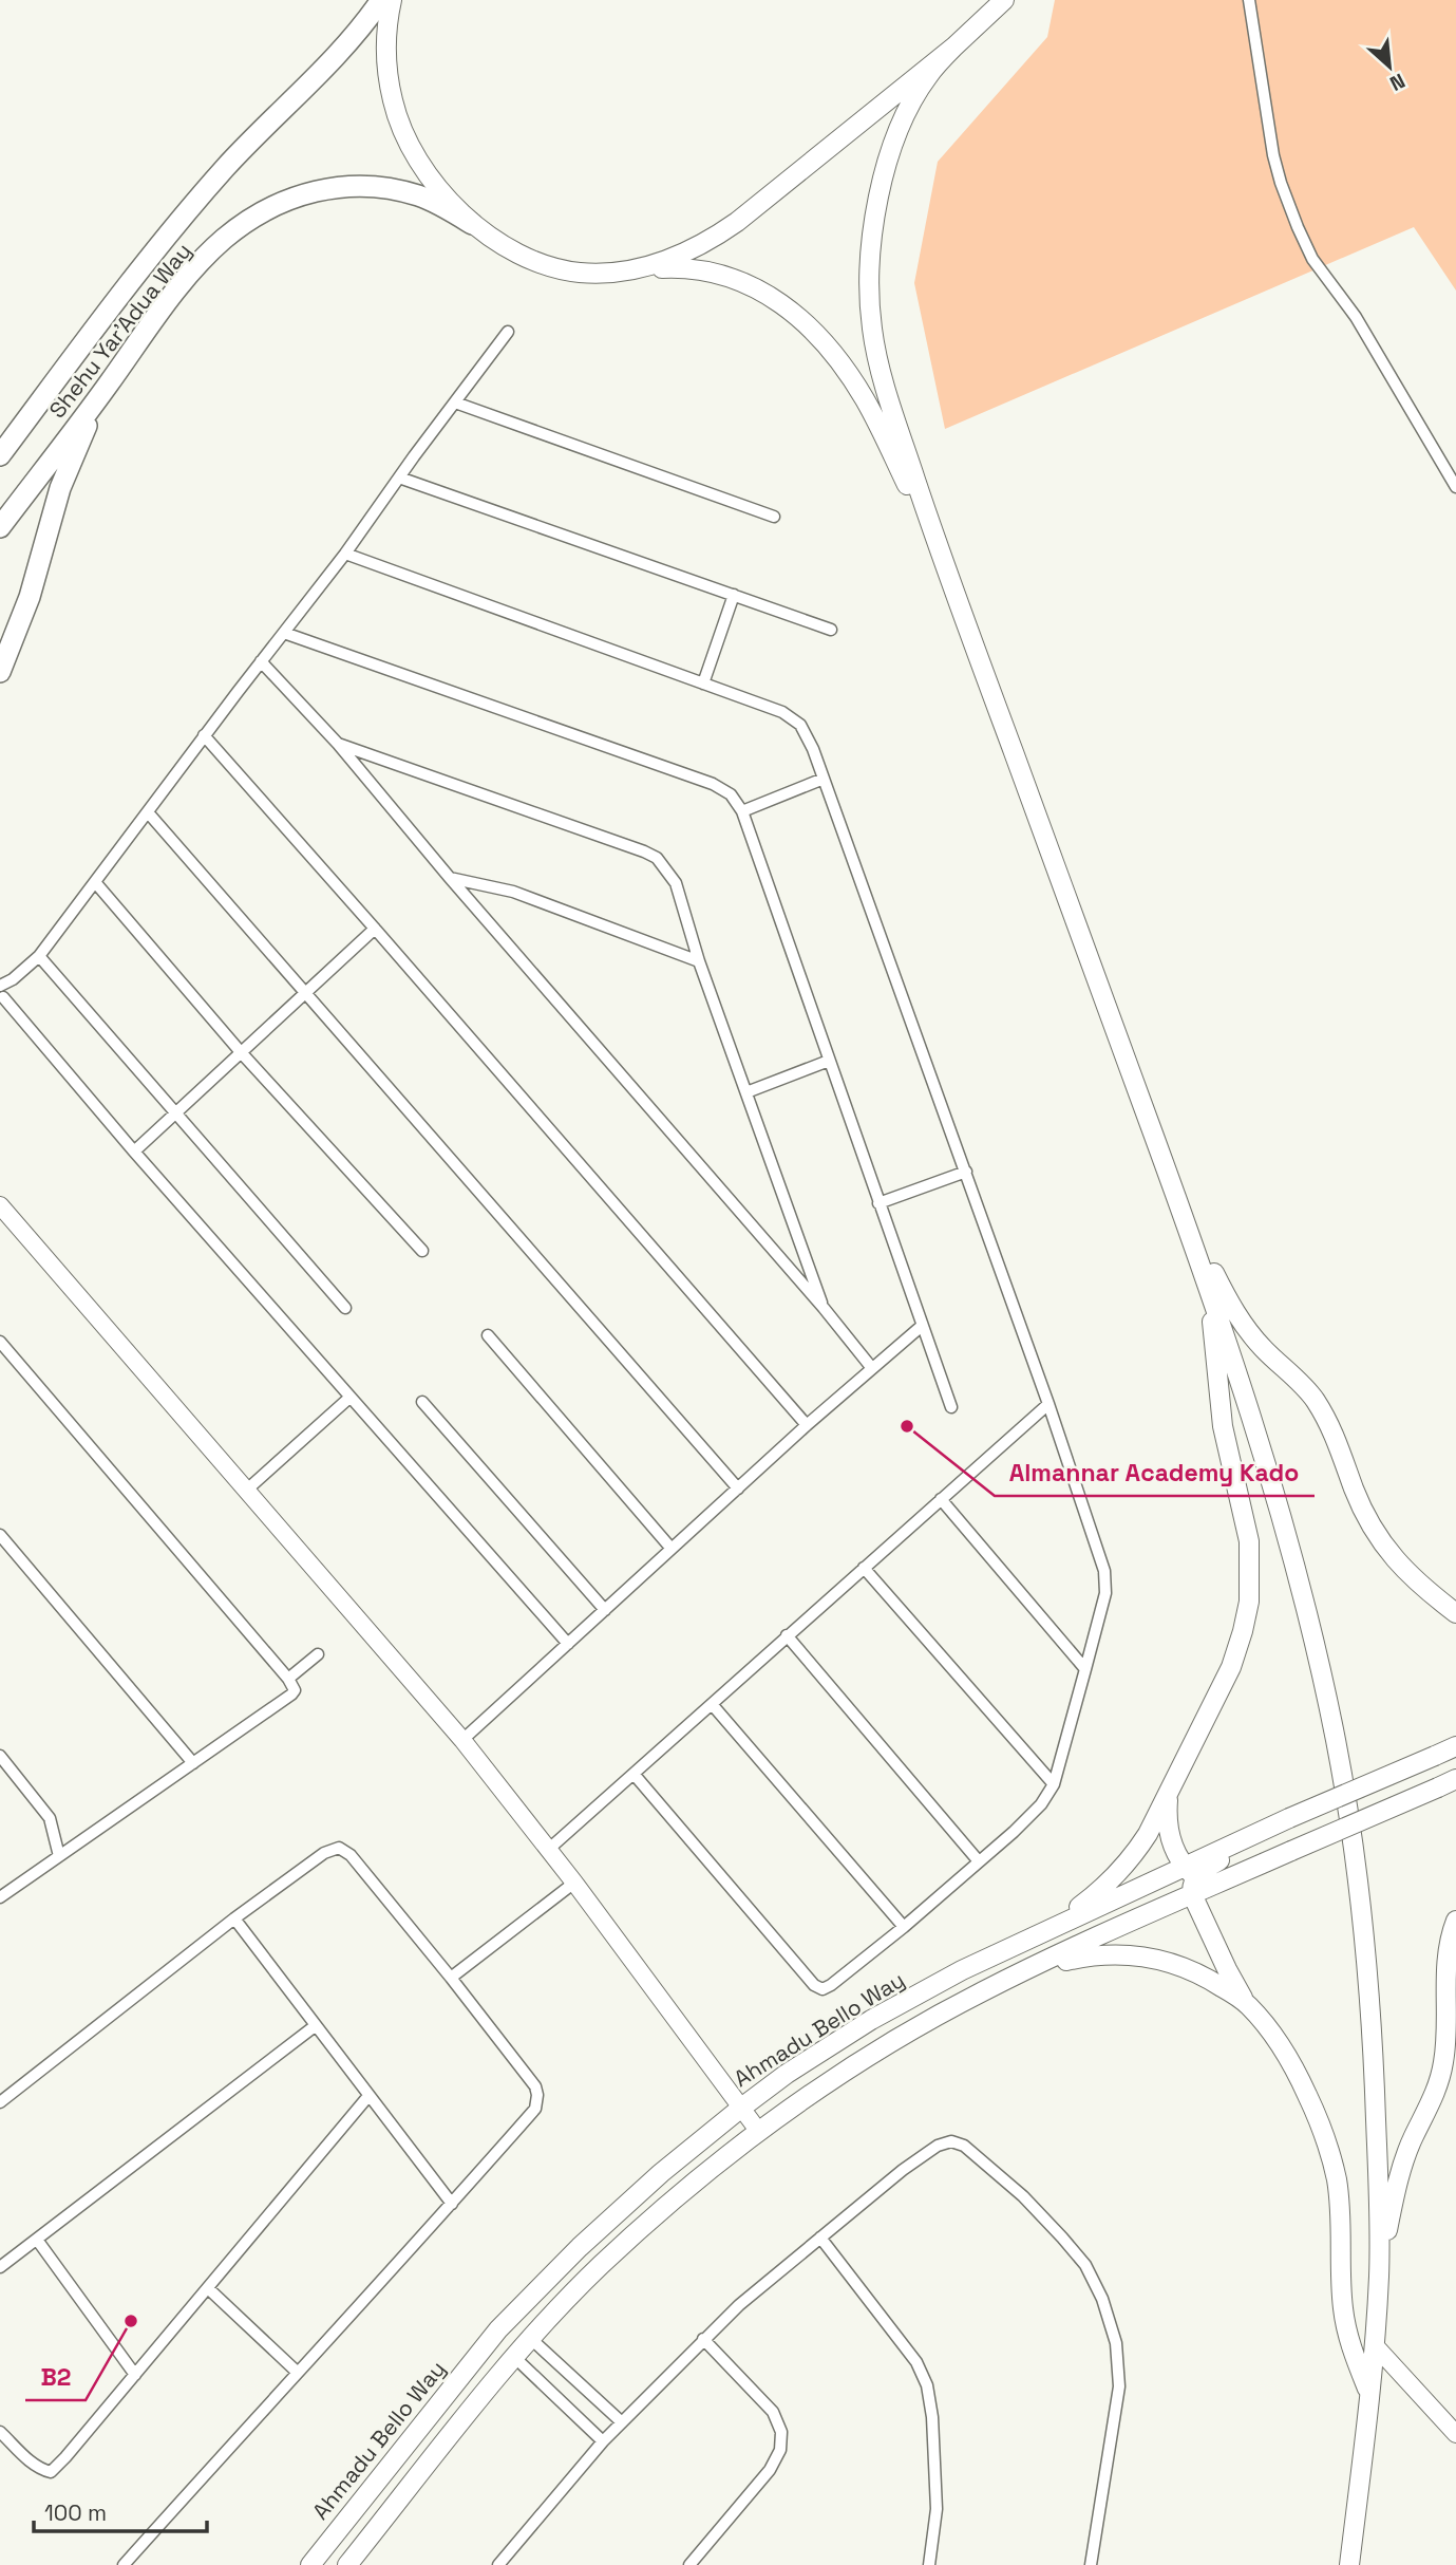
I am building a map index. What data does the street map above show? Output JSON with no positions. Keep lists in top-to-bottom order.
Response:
{
  "streets": {
    "highway": ["Shehu Yar'Adua Way"],
    "main road": ["Ahmadu Bello Way"]
  },
  "places": ["Almannar Academy Kado", "B2"],
  "scale_bar": "100 m",
  "north": "bottom right"
}
